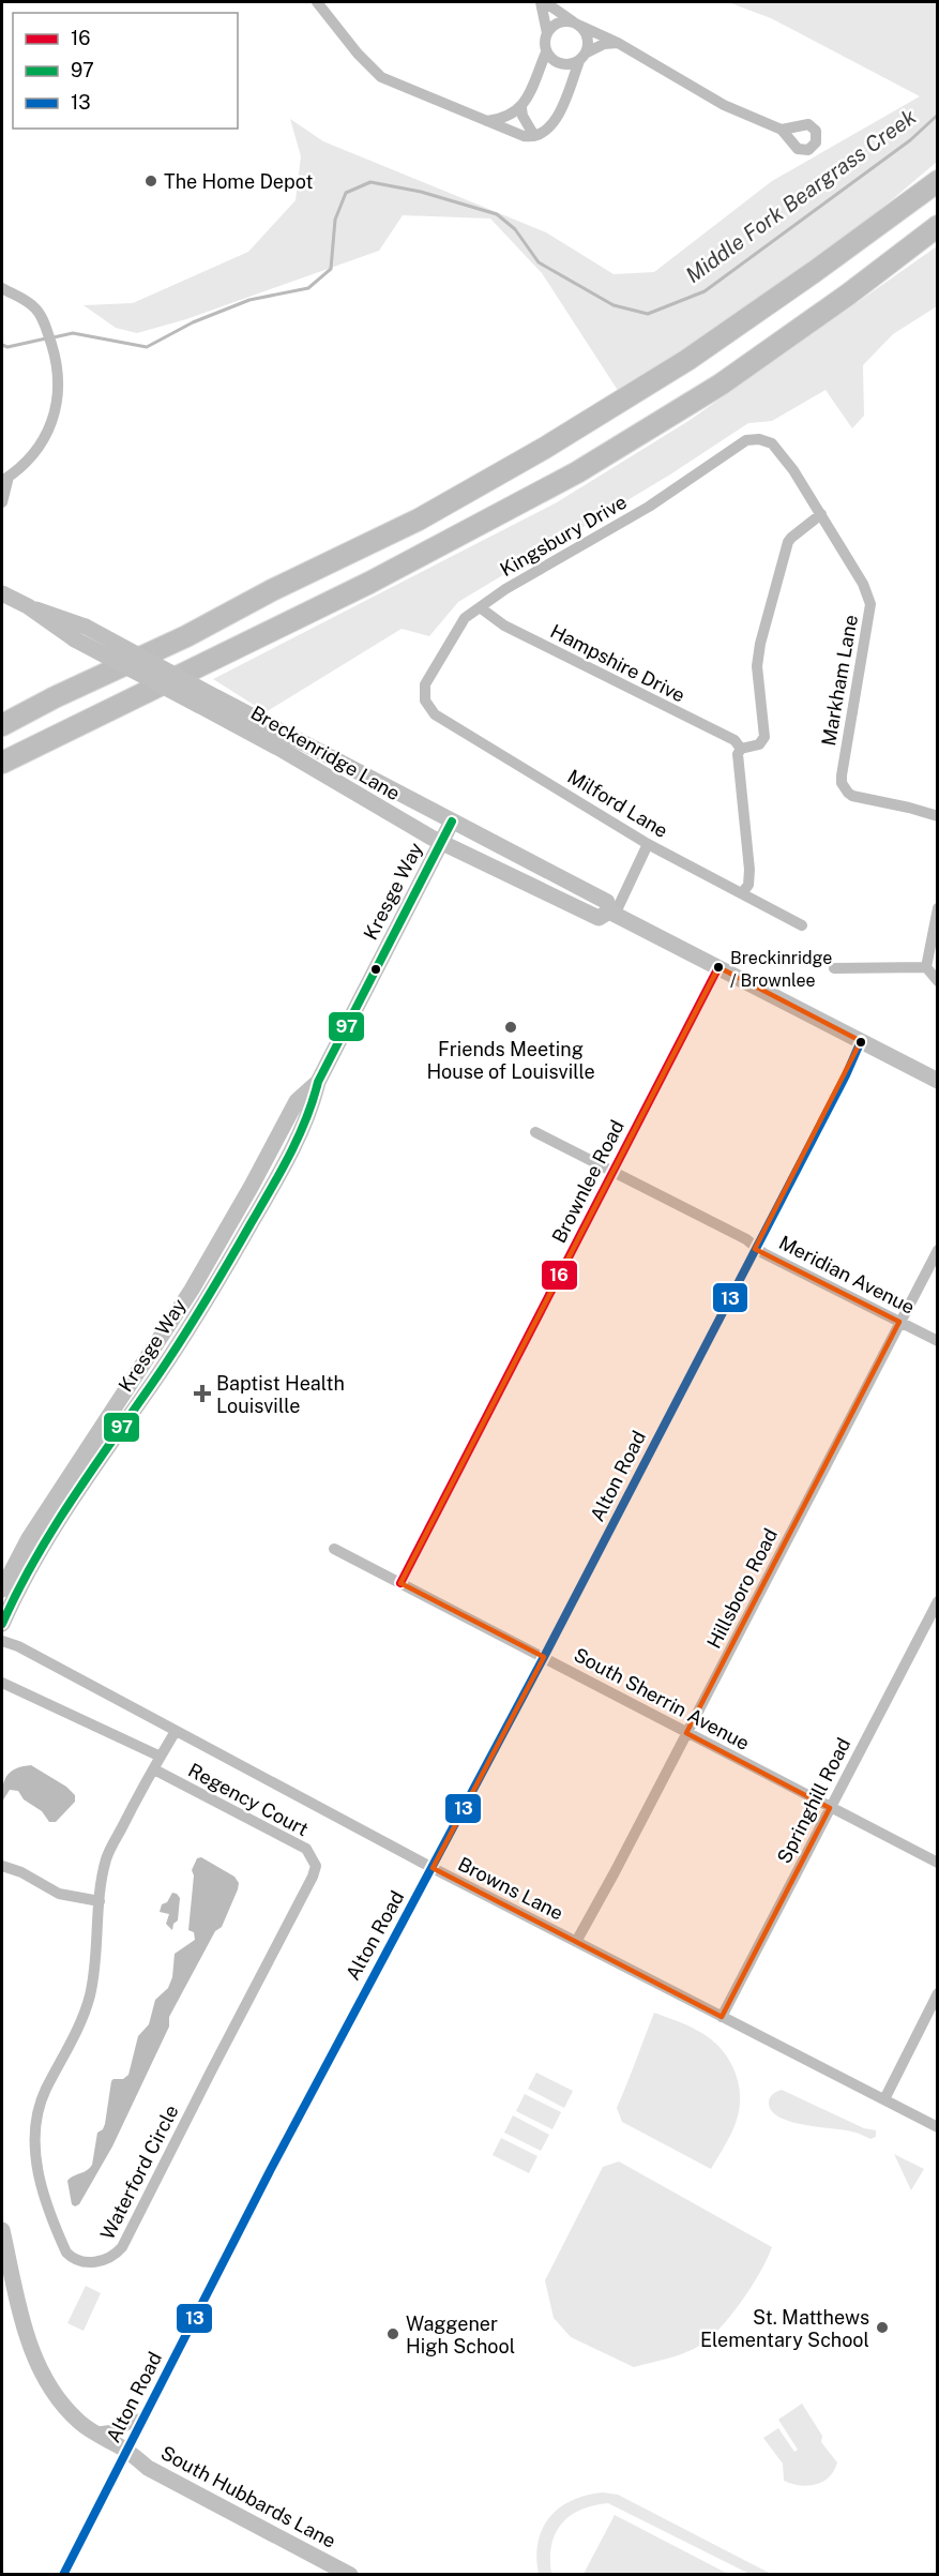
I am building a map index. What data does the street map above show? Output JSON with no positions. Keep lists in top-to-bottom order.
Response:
{
  "streets": {
    "street": [
      "Kingsbury Drive",
      "Hampshire Drive",
      "Markham Lane",
      "Breckenridge Lane",
      "Milford Lane",
      "Kresge Way",
      "Brownlee Road",
      "Meridian Avenue",
      "Alton Road",
      "Hillsboro Road",
      "South Sherrin Avenue",
      "Regency Court",
      "Springhill Road",
      "Browns Lane",
      "Waterford Circle",
      "South Hubbards Lane"
    ]
  },
  "crossings": [
    ["Kingsbury Drive", "Hampshire Drive"],
    ["Kingsbury Drive", "Markham Lane"],
    ["Kingsbury Drive", "Milford Lane"],
    ["Breckenridge Lane", "Kresge Way"],
    ["Breckenridge Lane", "Brownlee Road"],
    ["Breckenridge Lane", "Alton Road"],
    ["Brownlee Road", "Meridian Avenue"],
    ["Brownlee Road", "South Sherrin Avenue"],
    ["Meridian Avenue", "Alton Road"],
    ["Meridian Avenue", "Hillsboro Road"],
    ["Alton Road", "South Sherrin Avenue"],
    ["Alton Road", "Browns Lane"],
    ["Alton Road", "South Hubbards Lane"],
    ["Hillsboro Road", "South Sherrin Avenue"],
    ["Hillsboro Road", "Browns Lane"],
    ["South Sherrin Avenue", "Springhill Road"],
    ["Regency Court", "Waterford Circle"],
    ["Springhill Road", "Browns Lane"],
    ["Browns Lane", "Waterford Circle"]
  ],
  "water": ["Middle Fork Beargrass Creek"],
  "places": {
    "other": [
      "The Home Depot",
      "Breckinridge / Brownlee",
      "Friends Meeting House of Louisville",
      "St. Matthews Elementary School",
      "Waggener High School"
    ],
    "health": ["Baptist Health Louisville"]
  },
  "lines": ["transit line 97", "transit line 16", "transit line 13"],
  "legend": ["16", "97", "13"]
}
